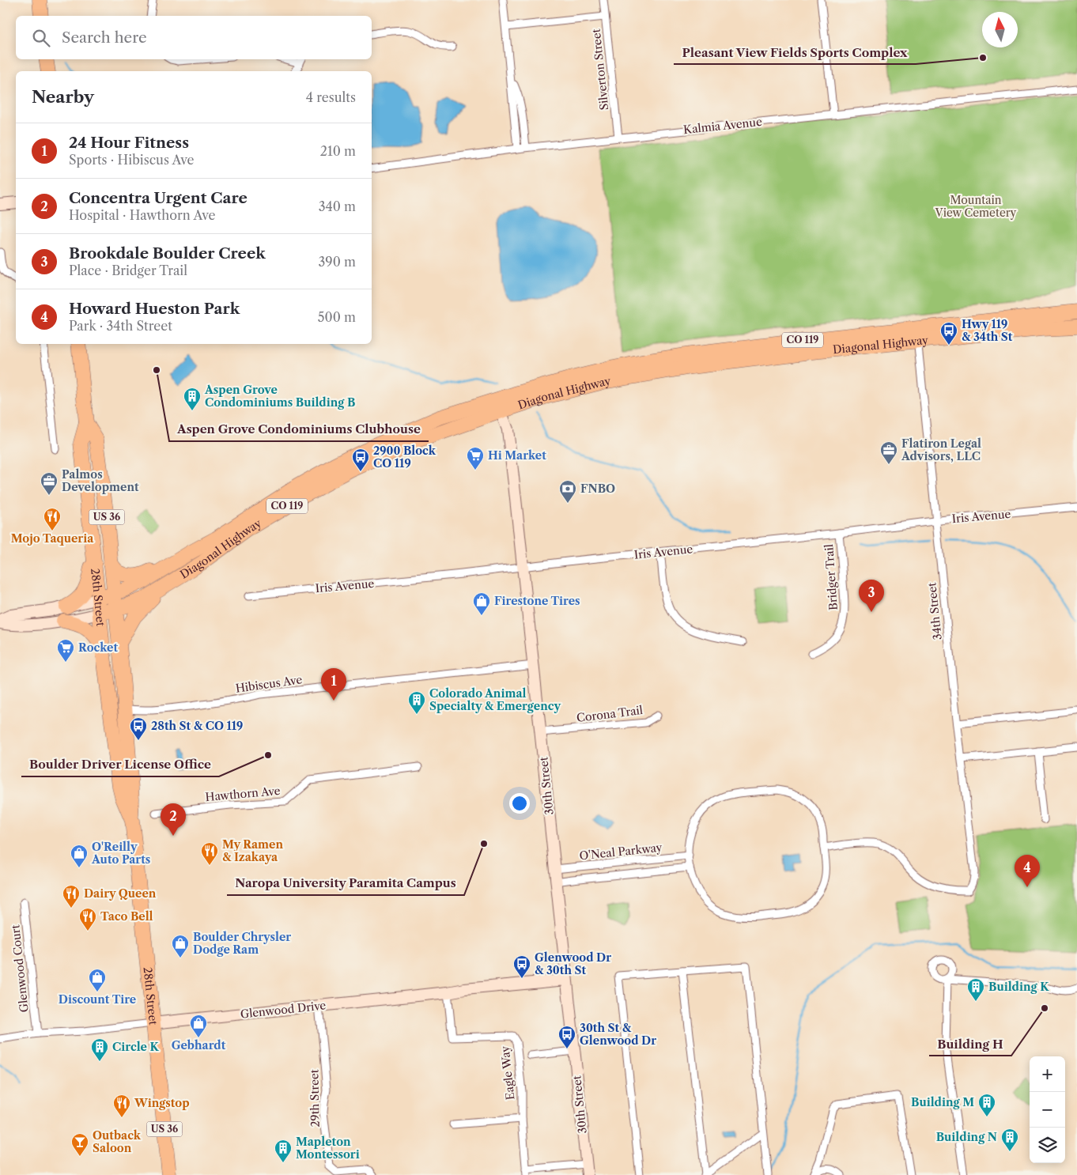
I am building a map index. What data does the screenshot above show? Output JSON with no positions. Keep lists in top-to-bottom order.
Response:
{
  "streets": {
    "highway": [
      "CO 119",
      "Diagonal Highway",
      "US 36",
      "28th Street"
    ],
    "main road": ["30th Street", "Glenwood Drive"],
    "street": [
      "Silverton Street",
      "Kalmia Avenue",
      "Iris Avenue",
      "Bridger Trail",
      "34th Street",
      "Hibiscus Ave",
      "Corona Trail",
      "Hawthorn Ave",
      "O'Neal Parkway",
      "Glenwood Court",
      "Eagle Way",
      "29th Street"
    ]
  },
  "crossings": [
    ["Silverton Street", "Kalmia Avenue"],
    ["CO 119", "Diagonal Highway"],
    ["CO 119", "28th Street"],
    ["Diagonal Highway", "28th Street"],
    ["Diagonal Highway", "34th Street"],
    ["Diagonal Highway", "30th Street"],
    ["Iris Avenue", "Bridger Trail"],
    ["Iris Avenue", "34th Street"],
    ["Iris Avenue", "30th Street"],
    ["28th Street", "Hibiscus Ave"],
    ["28th Street", "Glenwood Drive"],
    ["34th Street", "O'Neal Parkway"],
    ["Hibiscus Ave", "30th Street"],
    ["Corona Trail", "30th Street"],
    ["30th Street", "O'Neal Parkway"],
    ["30th Street", "Glenwood Drive"],
    ["30th Street", "Eagle Way"],
    ["Glenwood Court", "Glenwood Drive"],
    ["Glenwood Drive", "Eagle Way"],
    ["Glenwood Drive", "29th Street"]
  ],
  "parks": ["Mountain View Cemetery"],
  "places": {
    "other": [
      "Pleasant View Fields Sports Complex",
      "Aspen Grove Condominiums Clubhouse",
      "Boulder Driver License Office",
      "Naropa University Paramita Campus",
      "Building H"
    ],
    "bus stop": [
      "Hwy 119 & 34th St",
      "2900 Block CO 119",
      "28th St & CO 119",
      "Glenwood Dr & 30th St",
      "30th St & Glenwood Dr"
    ],
    "building": [
      "Aspen Grove Condominiums Building B",
      "Colorado Animal Specialty & Emergency",
      "Building K",
      "Circle K",
      "Building M",
      "Building N",
      "Mapleton Montessori"
    ],
    "office": ["Flatiron Legal Advisors, LLC", "Palmos Development"],
    "supermarket": ["Hi Market", "Rocket"],
    "bank": ["FNBO"],
    "restaurant": [
      "Mojo Taqueria",
      "My Ramen & Izakaya",
      "Dairy Queen",
      "Taco Bell",
      "Wingstop"
    ],
    "shop": [
      "Firestone Tires",
      "O'Reilly Auto Parts",
      "Boulder Chrysler Dodge Ram",
      "Discount Tire",
      "Gebhardt"
    ],
    "bar": ["Outback Saloon"]
  },
  "north": "top",
  "page": {
    "search": "Search here",
    "heading": ["Nearby", "4 results"],
    "list": [
      {
        "mark": "1",
        "name": "24 Hour Fitness",
        "note": "Sports · Hibiscus Ave",
        "value": "210 m"
      },
      {
        "mark": "2",
        "name": "Concentra Urgent Care",
        "note": "Hospital · Hawthorn Ave",
        "value": "340 m"
      },
      {
        "mark": "3",
        "name": "Brookdale Boulder Creek",
        "note": "Place · Bridger Trail",
        "value": "390 m"
      },
      {
        "mark": "4",
        "name": "Howard Hueston Park",
        "note": "Park · 34th Street",
        "value": "500 m"
      }
    ],
    "pins": [
      "3",
      "1",
      "2",
      "4"
    ],
    "map_buttons": ["+", "−"]
  }
}
